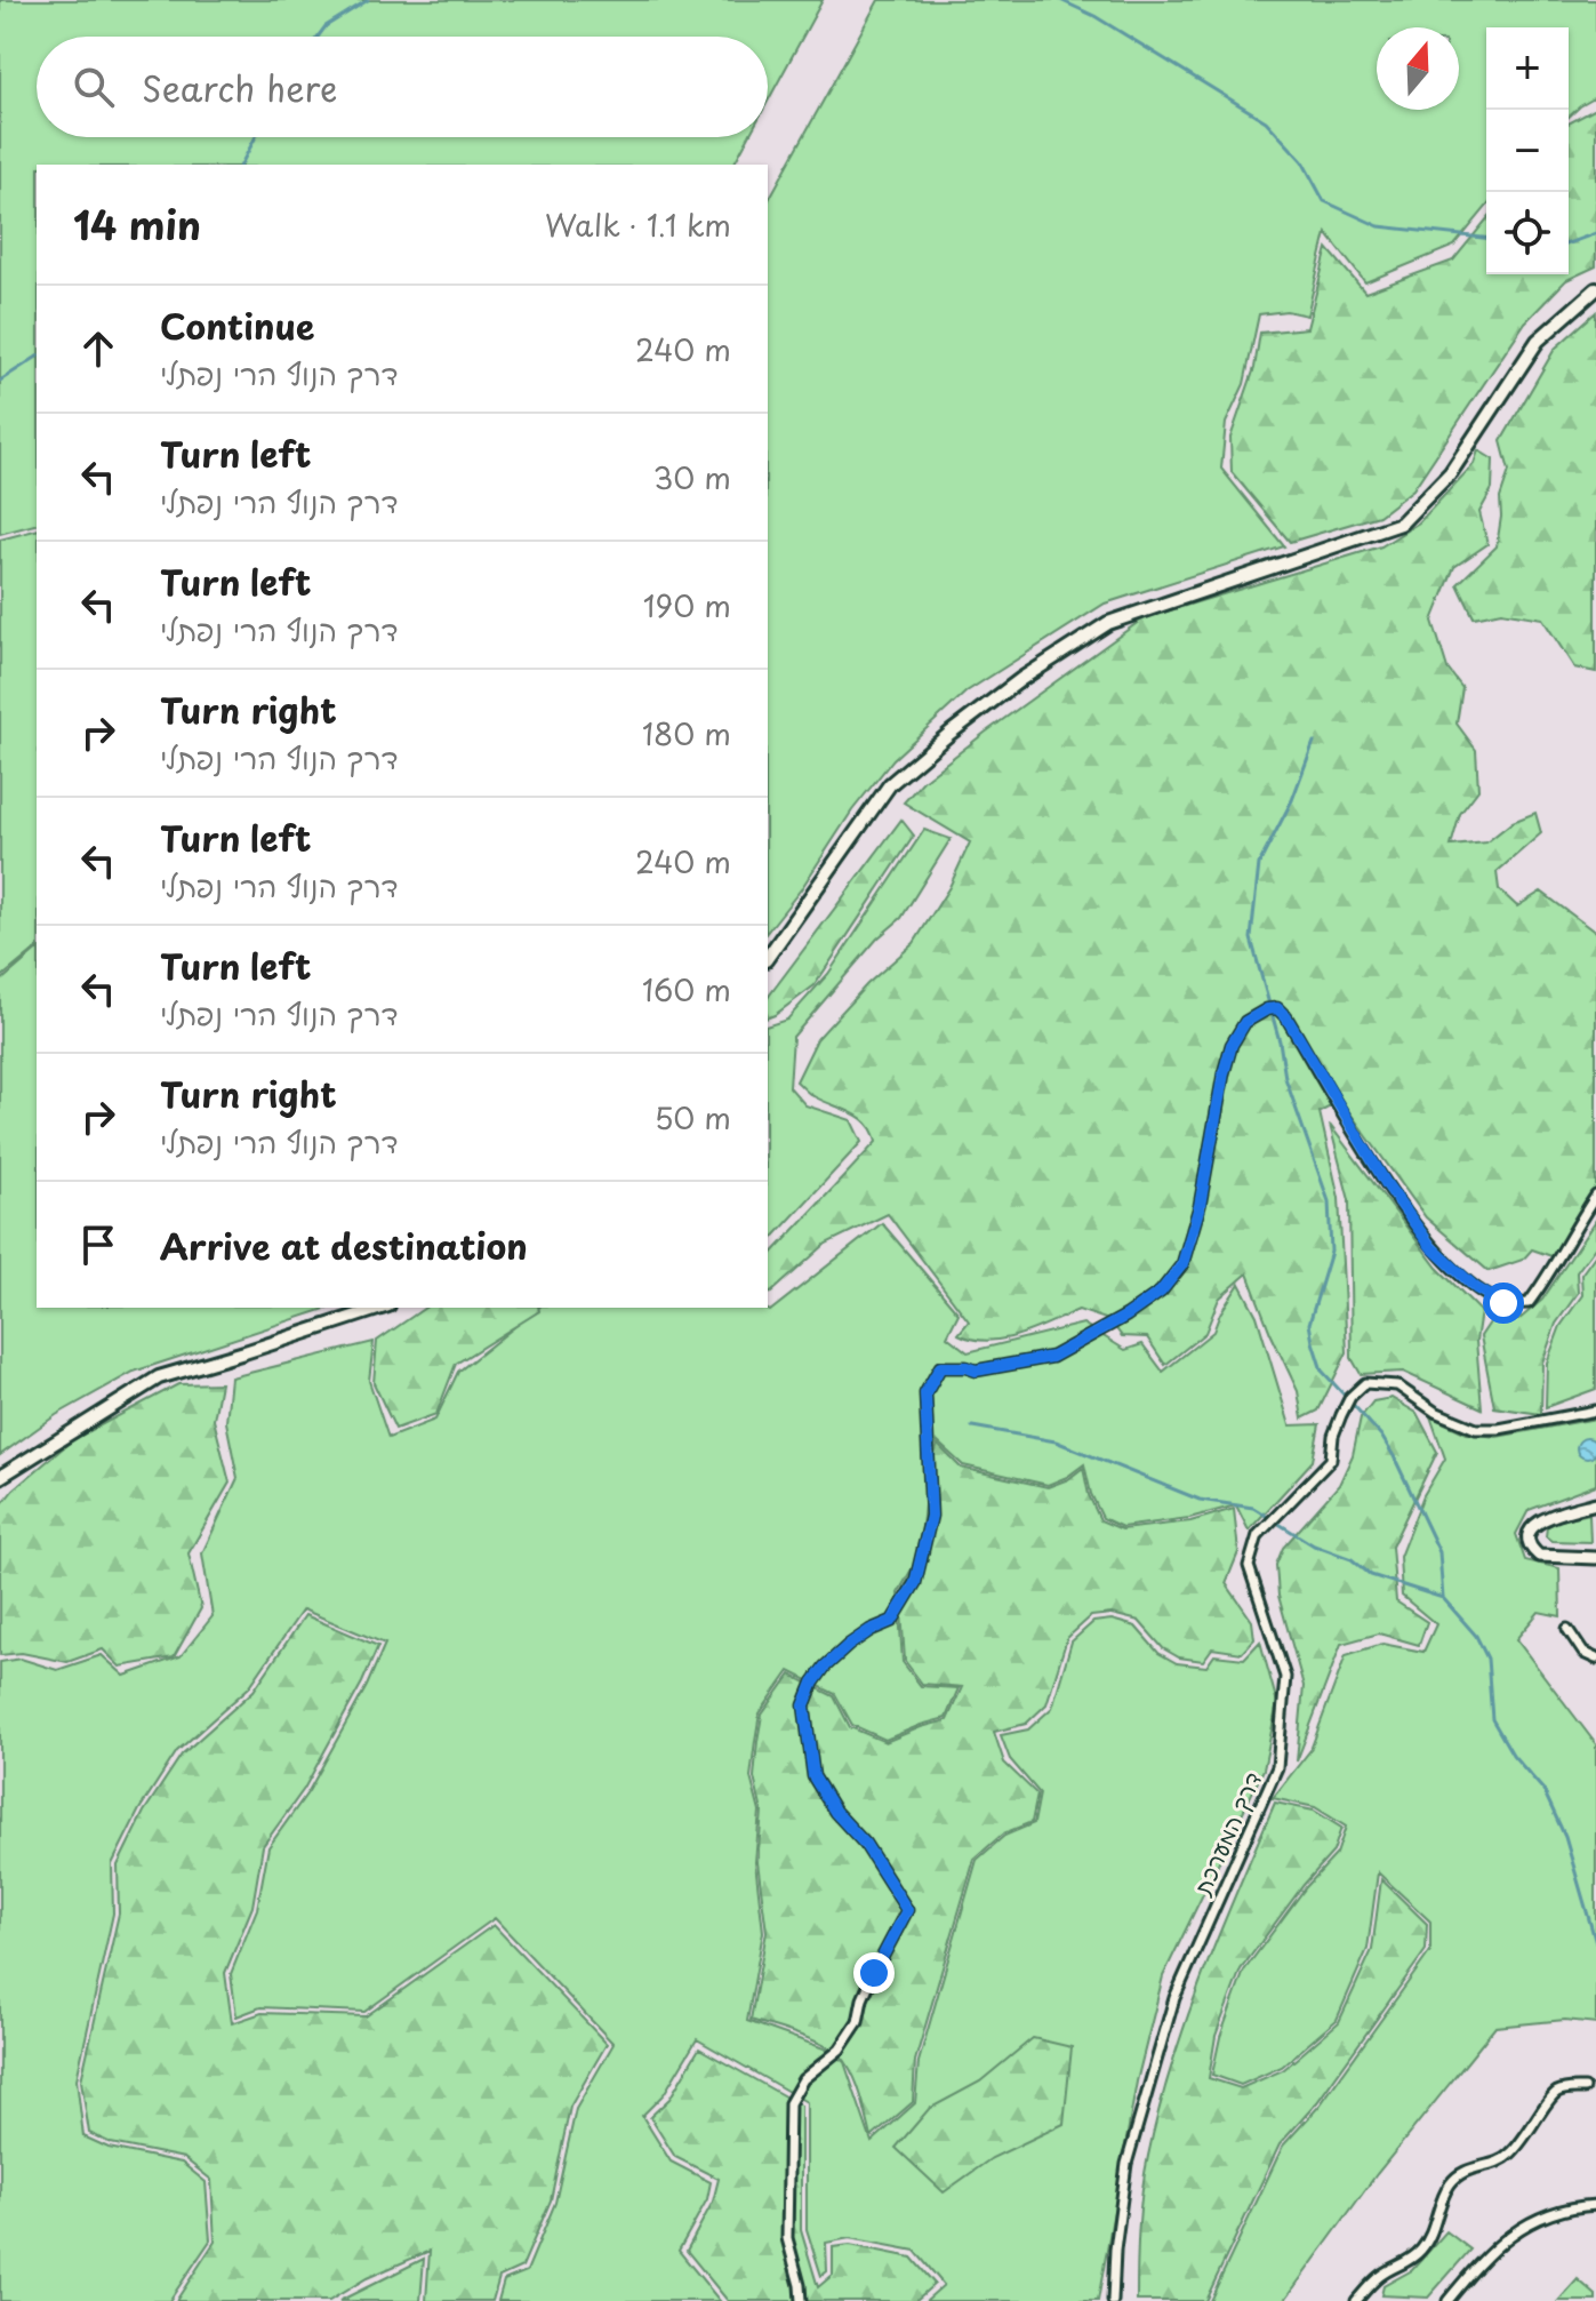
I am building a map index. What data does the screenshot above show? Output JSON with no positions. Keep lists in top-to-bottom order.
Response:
{
  "streets": {
    "street": ["דרך המערכת"]
  },
  "north": "top",
  "page": {
    "map_buttons": ["+", "−"],
    "search": "Search here",
    "heading": ["14 min", "Walk · 1.1 km"],
    "list": [
      ["Continue", "דרך הנוף הרי נפתלי", "240 m"],
      ["Turn left", "דרך הנוף הרי נפתלי", "30 m"],
      ["Turn left", "דרך הנוף הרי נפתלי", "190 m"],
      ["Turn right", "דרך הנוף הרי נפתלי", "180 m"],
      ["Turn left", "דרך הנוף הרי נפתלי", "240 m"],
      ["Turn left", "דרך הנוף הרי נפתלי", "160 m"],
      ["Turn right", "דרך הנוף הרי נפתלי", "50 m"],
      "Arrive at destination"
    ]
  }
}
